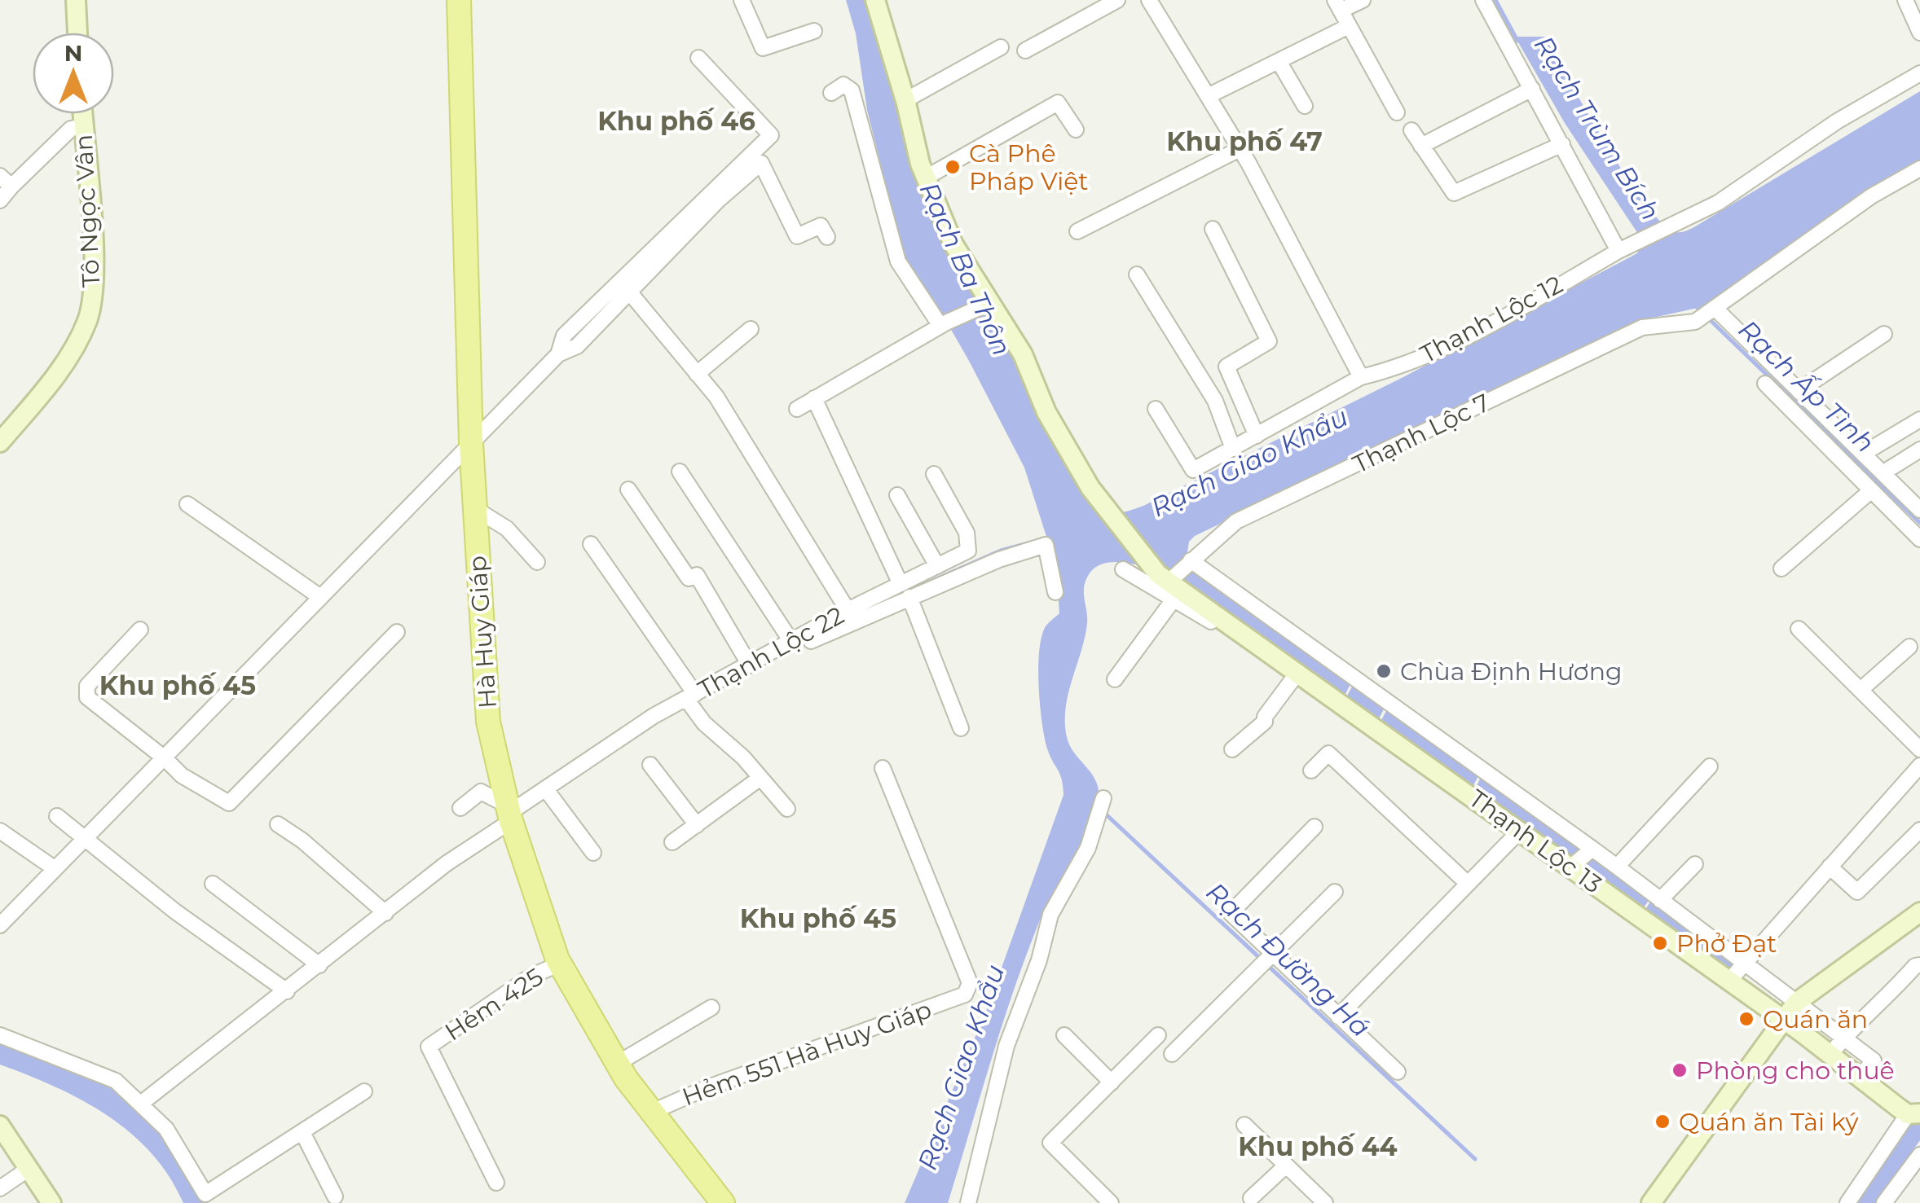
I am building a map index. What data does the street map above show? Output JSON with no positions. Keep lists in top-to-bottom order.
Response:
{
  "streets": {
    "main road": ["Hà Huy Giáp"],
    "street": [
      "Tô Ngọc Vân",
      "Thạnh Lộc 12",
      "Thạnh Lộc 7",
      "Thạnh Lộc 22",
      "Thạnh Lộc 13",
      "Hẻm 425",
      "Hẻm 551 Hà Huy Giáp"
    ]
  },
  "crossings": [
    ["Thạnh Lộc 7", "Thạnh Lộc 13"],
    ["Hà Huy Giáp", "Thạnh Lộc 22"],
    ["Hà Huy Giáp", "Hẻm 425"],
    ["Hà Huy Giáp", "Hẻm 551 Hà Huy Giáp"]
  ],
  "districts": [
    "Khu phố 46",
    "Khu phố 47",
    "Khu phố 45",
    "Khu phố 45",
    "Khu phố 44"
  ],
  "water": [
    "Rạch Trùm Bích",
    "Rạch Ba Thôn",
    "Rạch Ấp Tình",
    "Rạch Giao Khẩu",
    "Rạch Đường Há"
  ],
  "places": [
    "Cà Phê Pháp Việt",
    "Chùa Định Hương",
    "Phở Đạt",
    "Quán ăn",
    "Phòng cho thuê",
    "Quán ăn Tài ký"
  ],
  "north": "top"
}
